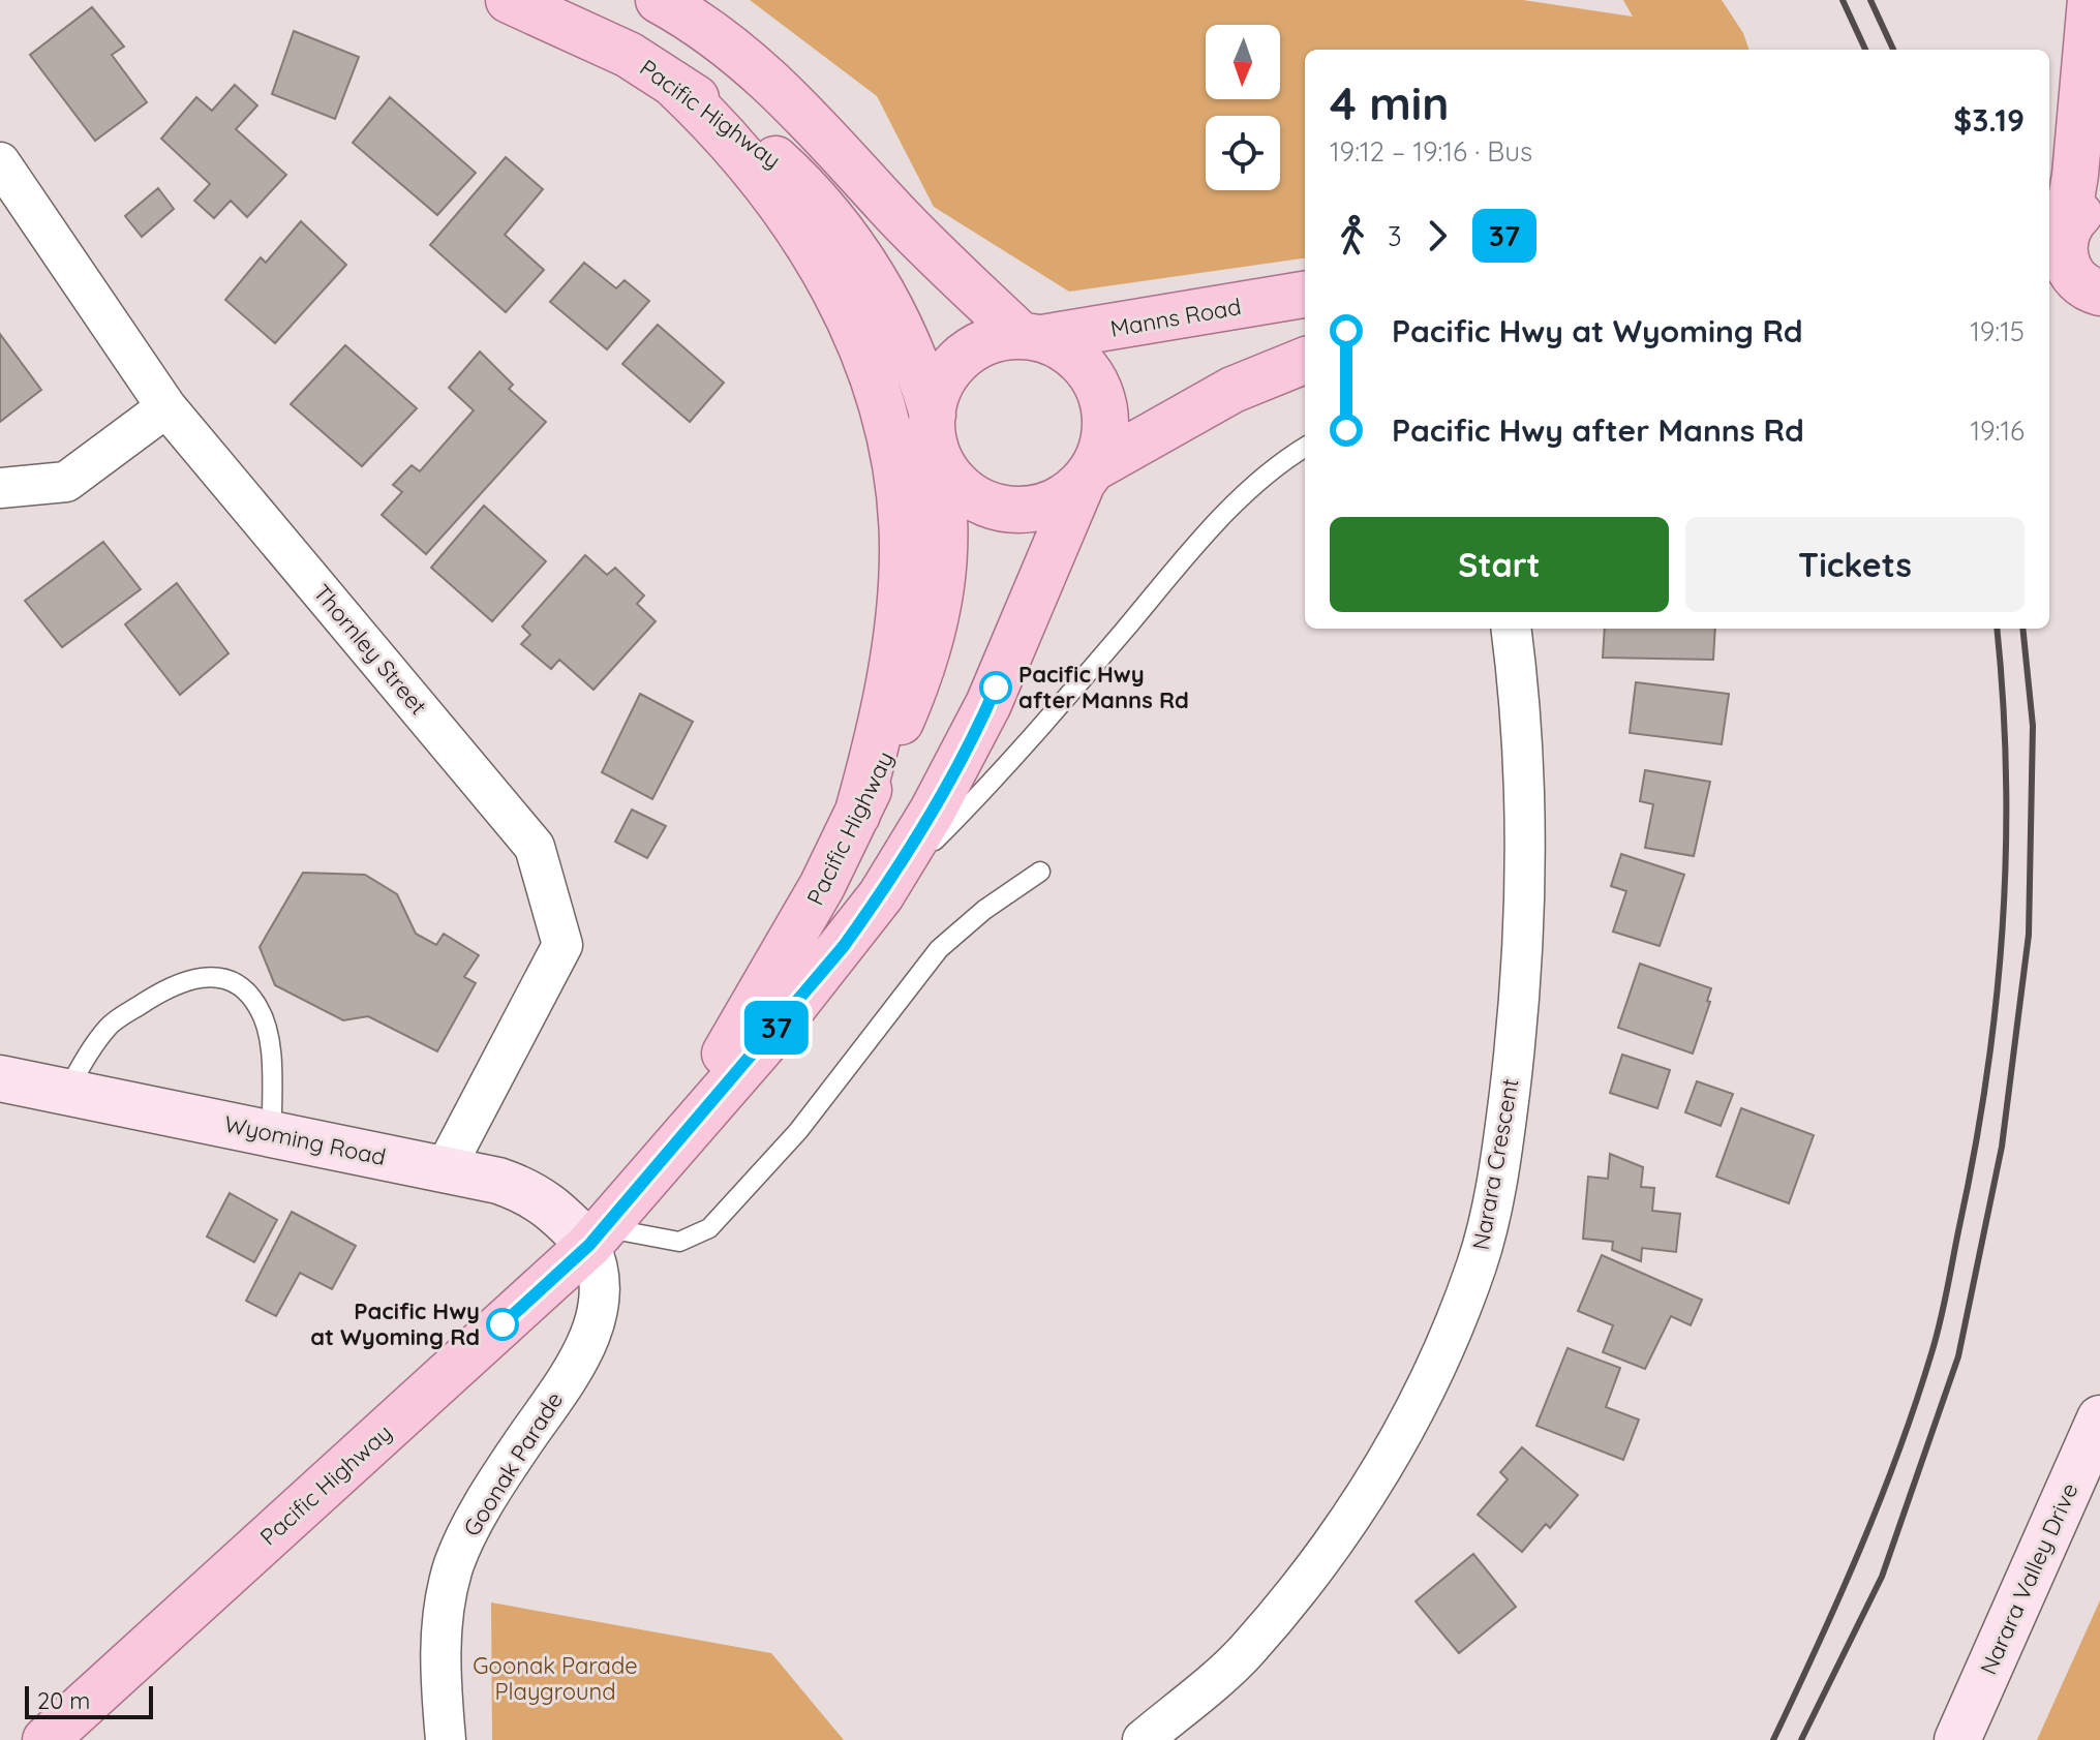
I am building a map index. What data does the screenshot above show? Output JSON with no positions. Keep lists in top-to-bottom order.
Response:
{
  "streets": {
    "main road": ["Pacific Highway", "Manns Road"],
    "street": [
      "Thornley Street",
      "Wyoming Road",
      "Narara Crescent",
      "Goonak Parade",
      "Narara Valley Drive"
    ]
  },
  "crossings": [
    ["Pacific Highway", "Manns Road"],
    ["Pacific Highway", "Wyoming Road"],
    ["Pacific Highway", "Goonak Parade"],
    ["Thornley Street", "Wyoming Road"],
    ["Wyoming Road", "Goonak Parade"]
  ],
  "parks": ["Goonak Parade Playground"],
  "places": ["Pacific Hwy after Manns Rd", "Pacific Hwy at Wyoming Rd"],
  "lines": ["bus line 37"],
  "scale_bar": "20 m",
  "north": "bottom",
  "page": {
    "on_map": "37",
    "heading": ["4 min", "19:12 – 19:16 · Bus", "$3.19"],
    "legs": ["3", "37"],
    "list": [
      {
        "name": "Pacific Hwy at Wyoming Rd",
        "value": "19:15"
      },
      {
        "name": "Pacific Hwy after Manns Rd",
        "value": "19:16"
      }
    ],
    "buttons": ["Start", "Tickets"],
    "scale": "20 m"
  }
}
